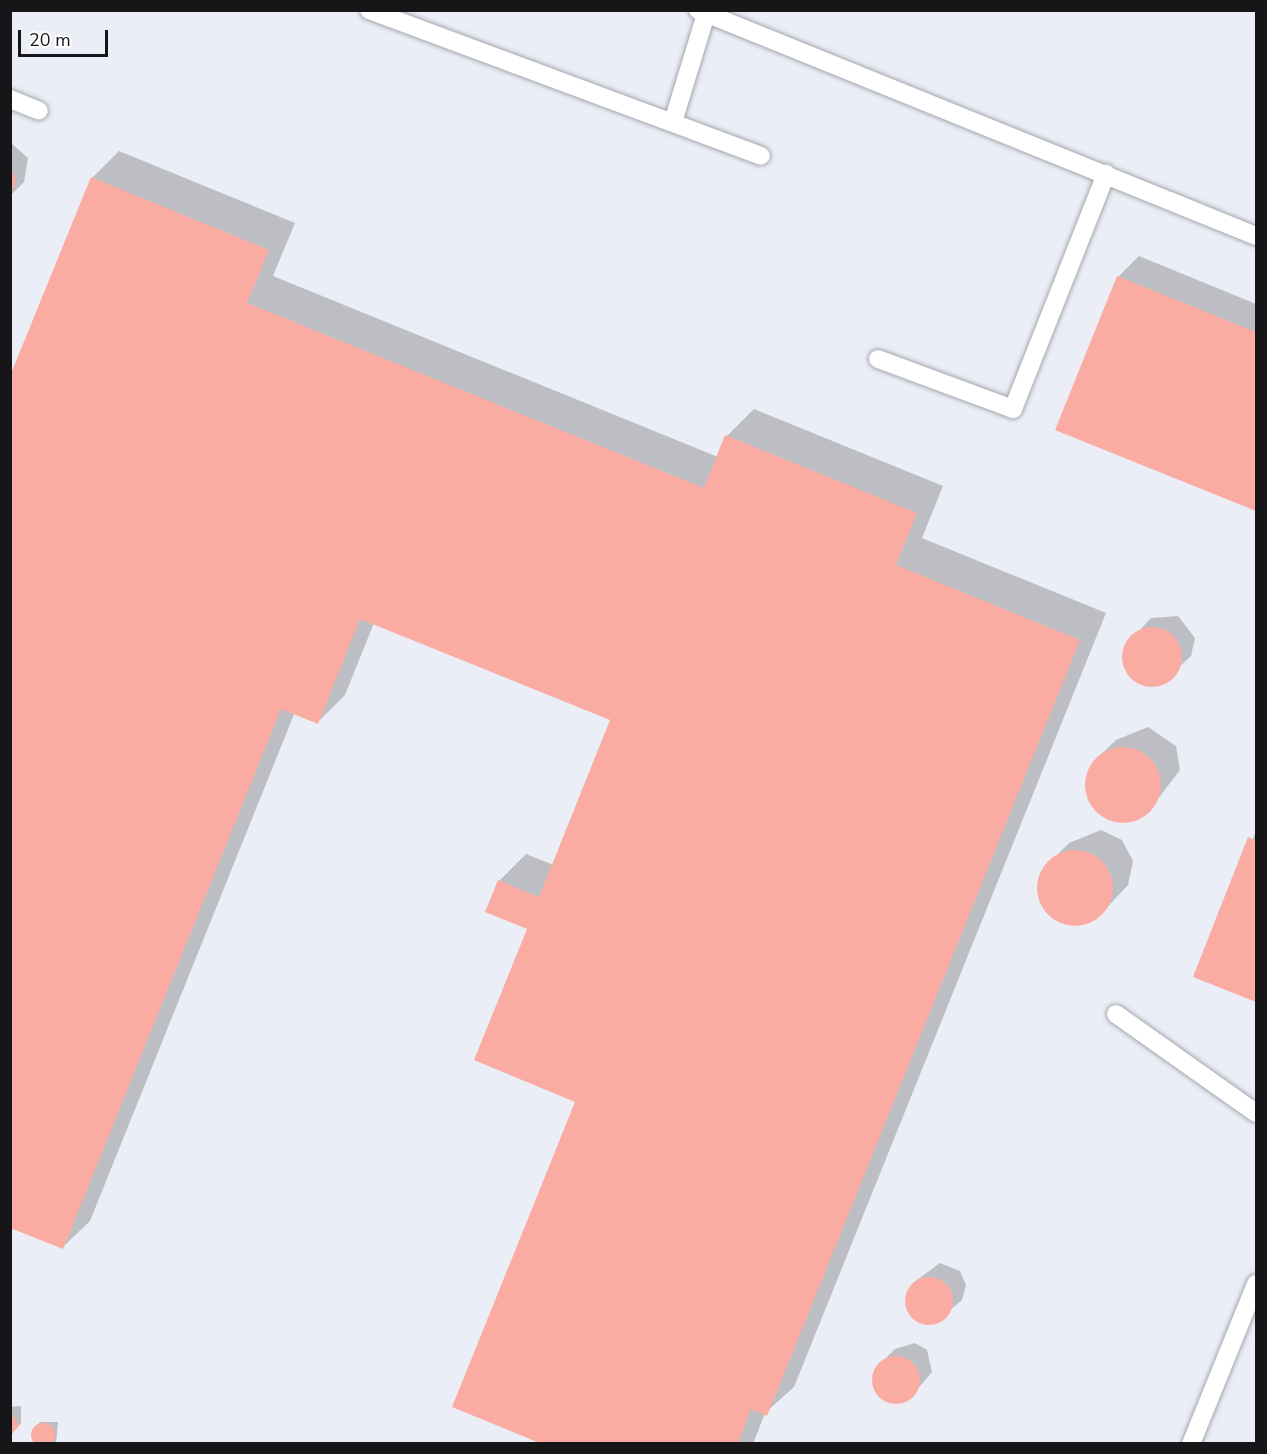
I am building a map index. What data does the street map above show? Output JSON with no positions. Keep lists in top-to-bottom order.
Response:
{
  "scale_bar": "20 m"
}
